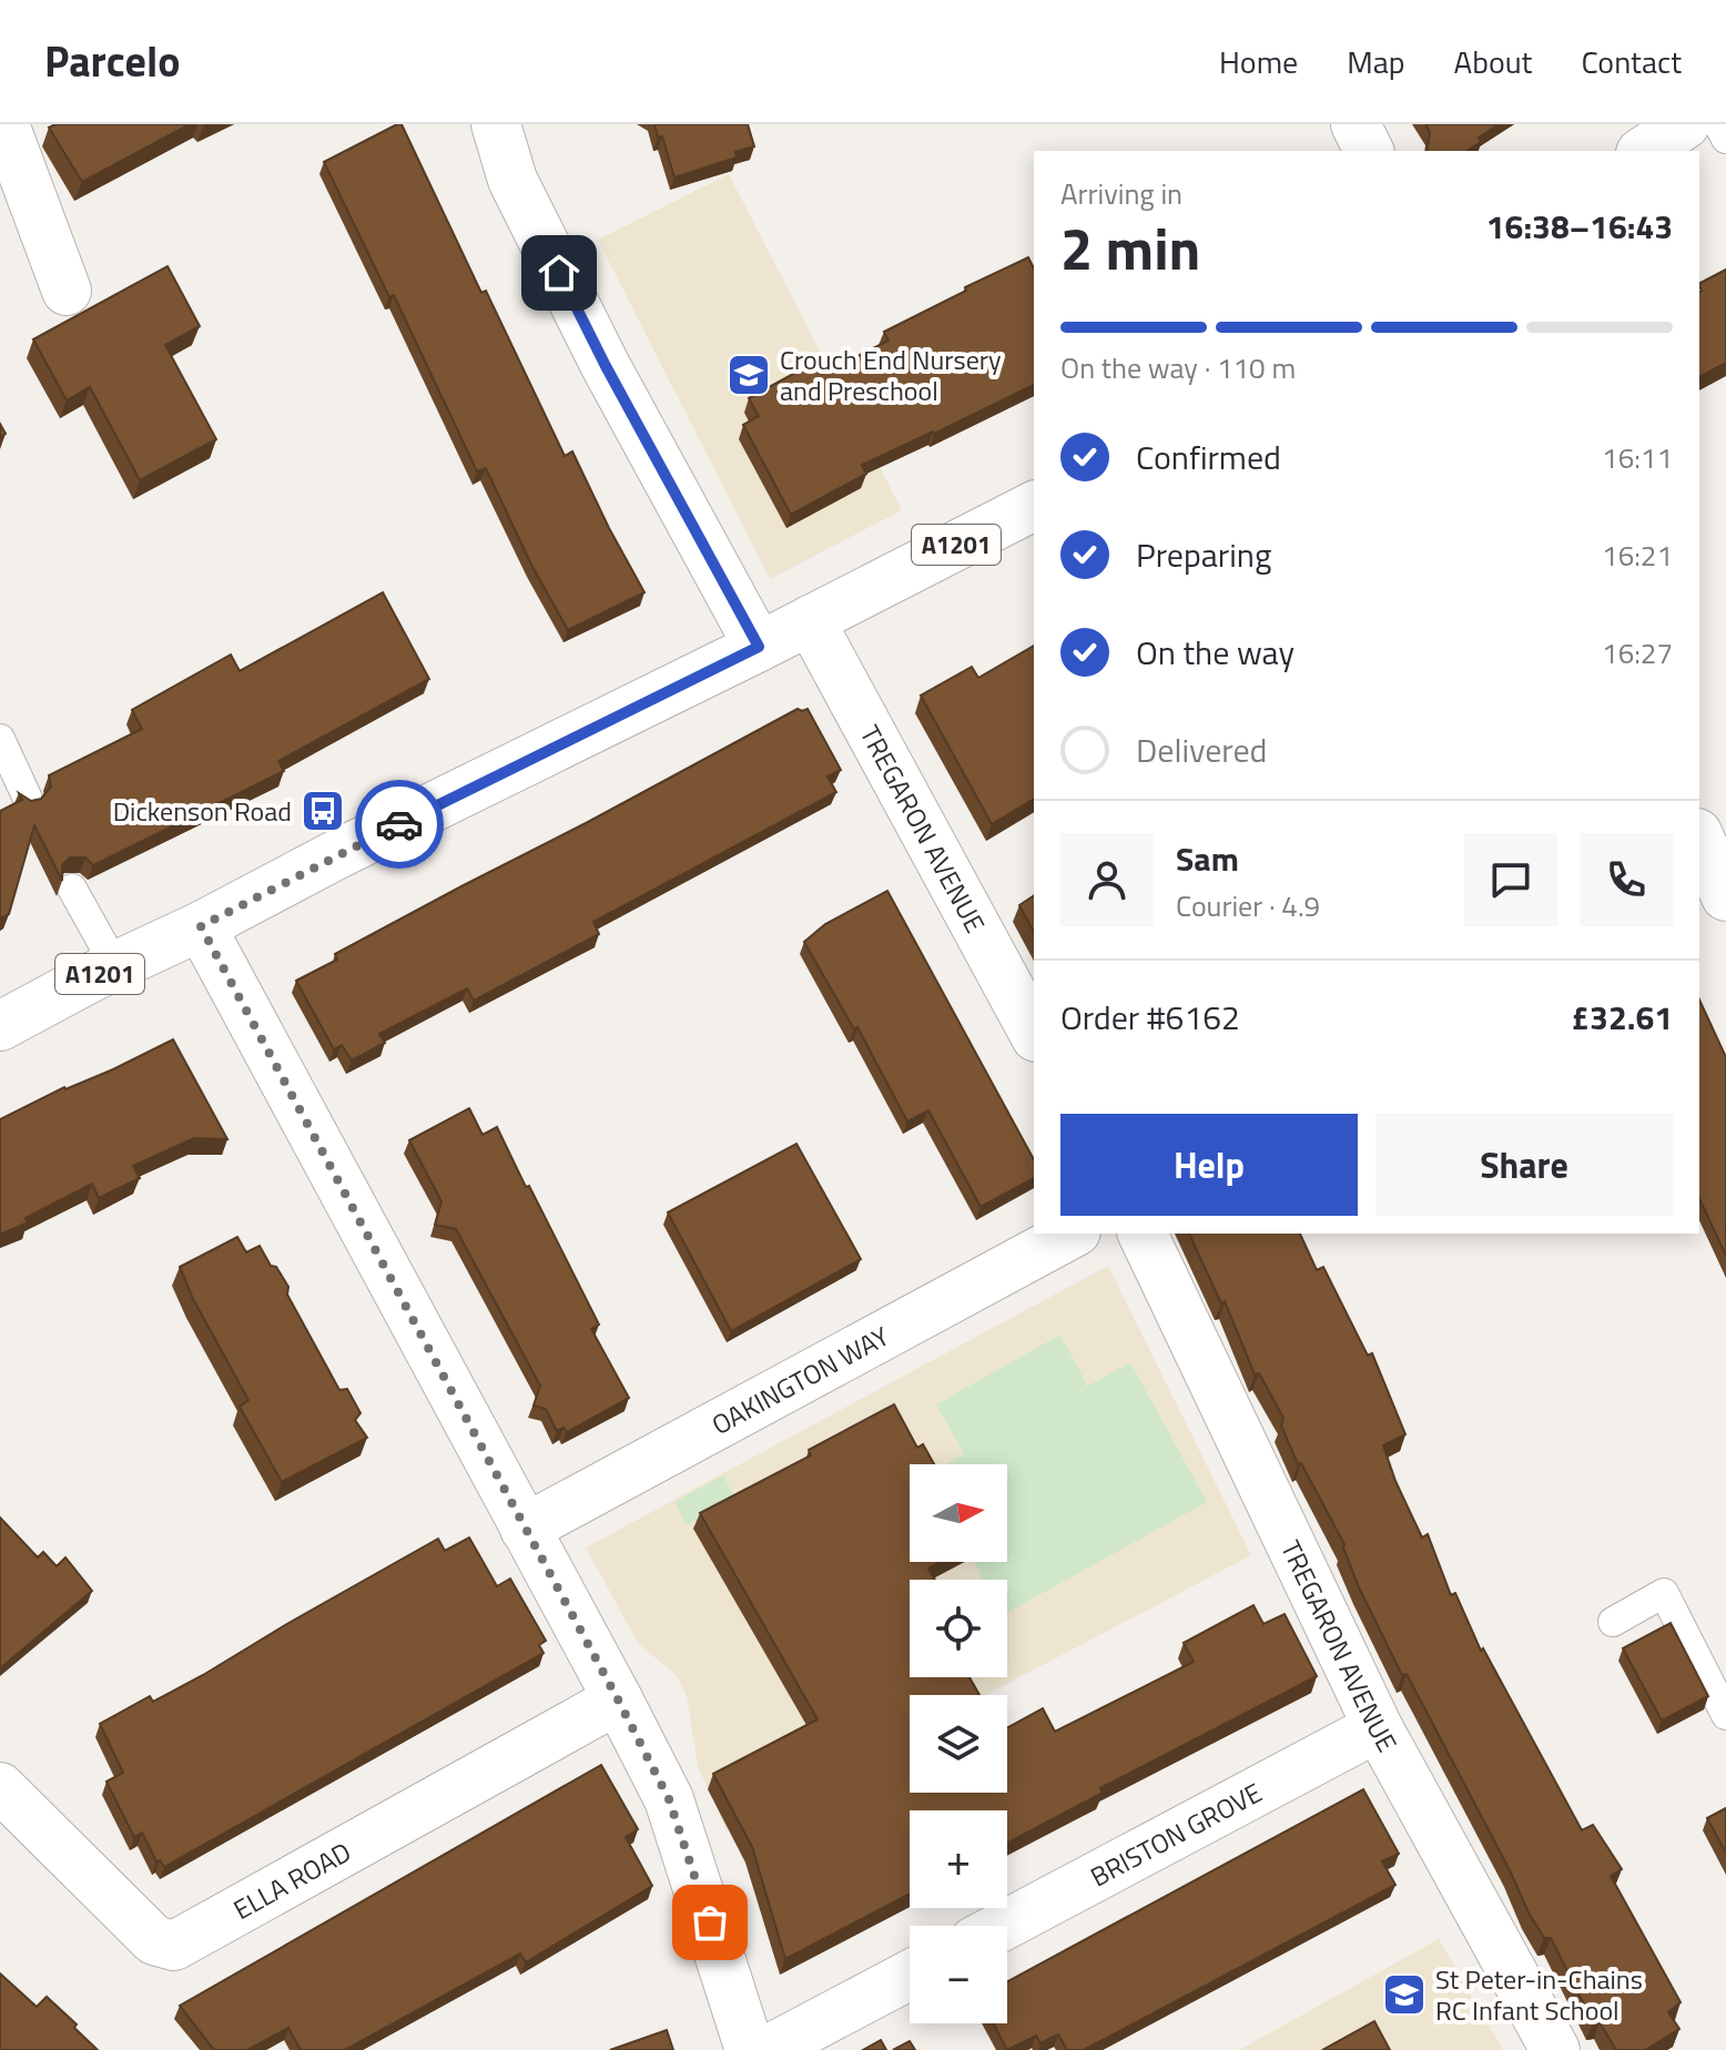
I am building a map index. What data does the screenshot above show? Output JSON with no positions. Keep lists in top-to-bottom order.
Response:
{
  "streets": {
    "street": [
      "A1201",
      "TREGARON AVENUE",
      "OAKINGTON WAY",
      "BRISTON GROVE",
      "ELLA ROAD"
    ]
  },
  "crossings": [
    ["A1201", "TREGARON AVENUE"],
    ["TREGARON AVENUE", "BRISTON GROVE"]
  ],
  "places": {
    "school or university": ["Crouch End Nursery and Preschool", "St Peter-in-Chains RC Infant School"],
    "bus stop": ["Dickenson Road"]
  },
  "north": "right",
  "page": {
    "header": "Parcelo",
    "nav": [
      "Home",
      "Map",
      "About",
      "Contact"
    ],
    "heading": ["2 min", "Arriving in", "16:38–16:43"],
    "panel": [
      "Sam",
      "Courier · 4.9",
      "Order #6162",
      "£32.61"
    ],
    "bar": "On the way · 110 m",
    "list": [
      ["Confirmed", "16:11"],
      ["Preparing", "16:21"],
      ["On the way", "16:27"],
      "Delivered"
    ],
    "buttons": ["Help", "Share"],
    "map_buttons": ["+", "−"]
  }
}
